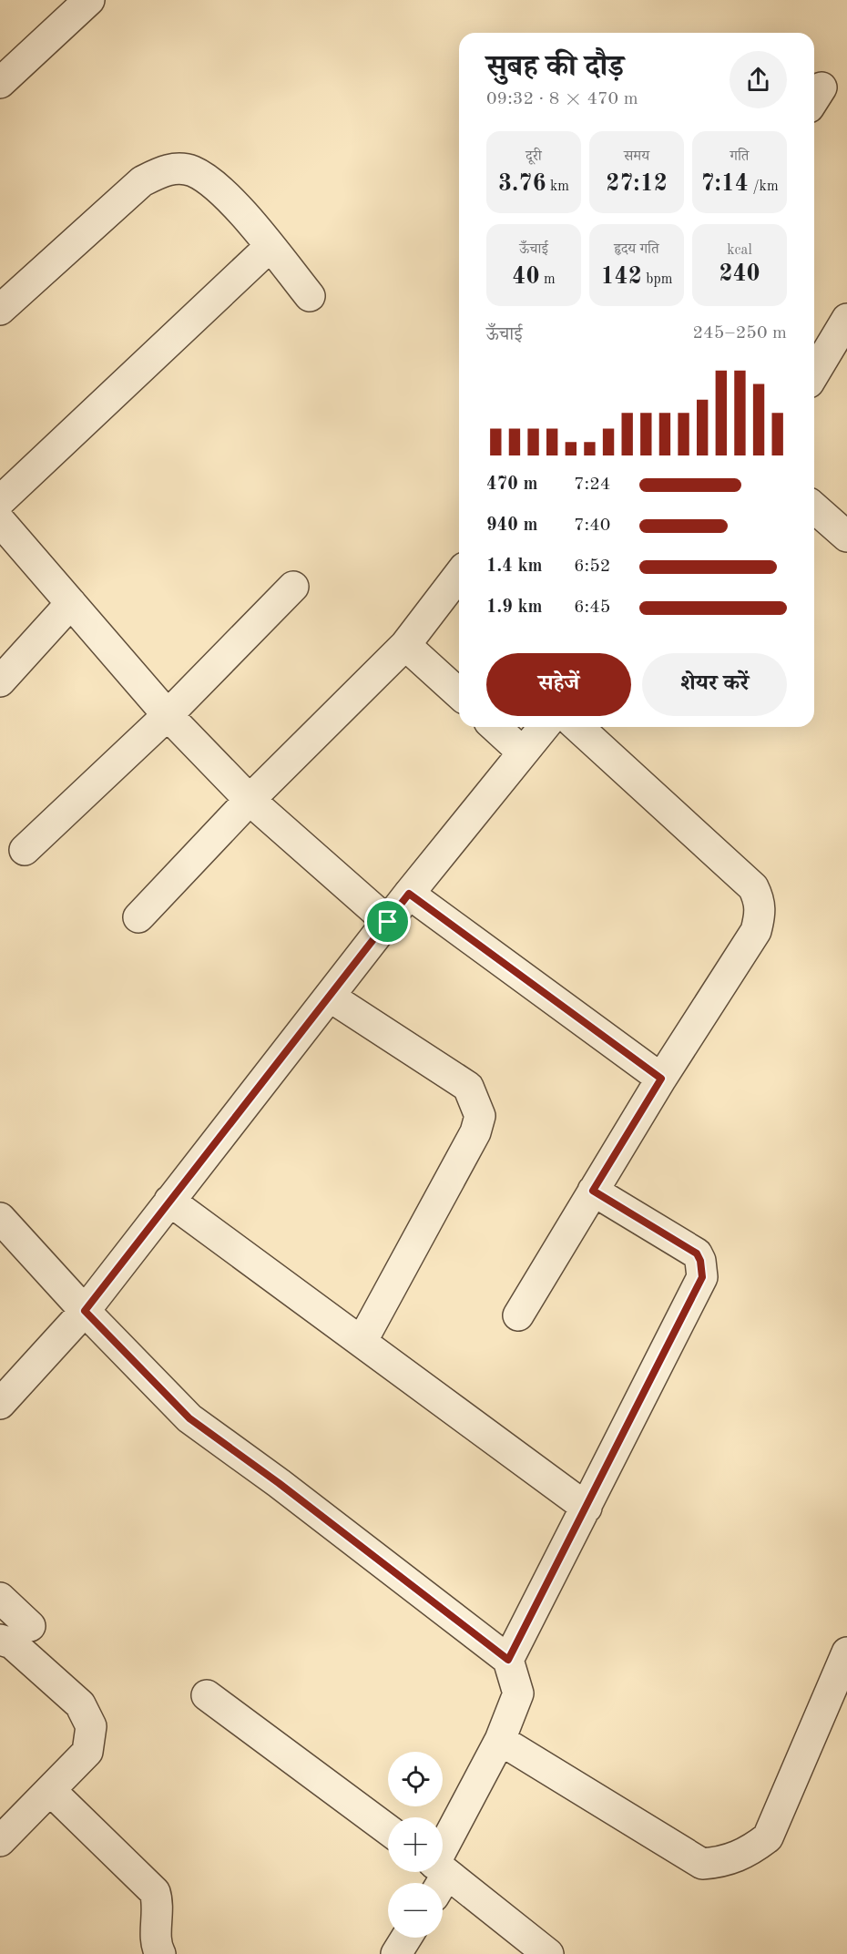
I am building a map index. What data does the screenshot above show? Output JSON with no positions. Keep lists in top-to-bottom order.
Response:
{
  "page": {
    "heading": ["सुबह की दौड़", "09:32 · 8 × 470 m"],
    "stats": [
      ["दूरी", "3.76 km"],
      ["समय", "27:12"],
      ["गति", "7:14 /km"],
      ["ऊँचाई", "40 m"],
      ["हृदय गति", "142 bpm"],
      ["kcal", "240"]
    ],
    "chart": ["ऊँचाई", "245–250 m"],
    "list": [
      {
        "name": "470 m",
        "note": "7:24"
      },
      {
        "name": "940 m",
        "note": "7:40"
      },
      {
        "name": "1.4 km",
        "note": "6:52"
      },
      {
        "name": "1.9 km",
        "note": "6:45"
      }
    ],
    "buttons": ["सहेजें", "शेयर करें"],
    "map_buttons": ["+", "−"]
  }
}
